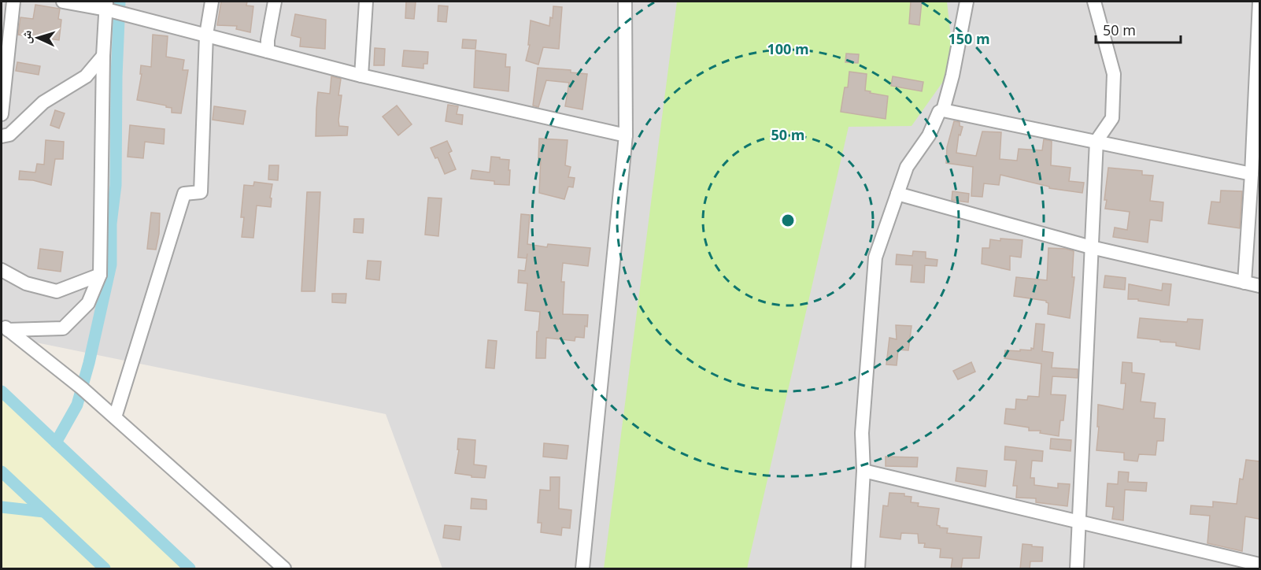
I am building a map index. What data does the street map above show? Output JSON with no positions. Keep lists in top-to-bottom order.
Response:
{
  "scale_bar": "50 m",
  "north": "left",
  "rings": ["150 m", "100 m", "50 m"]
}
